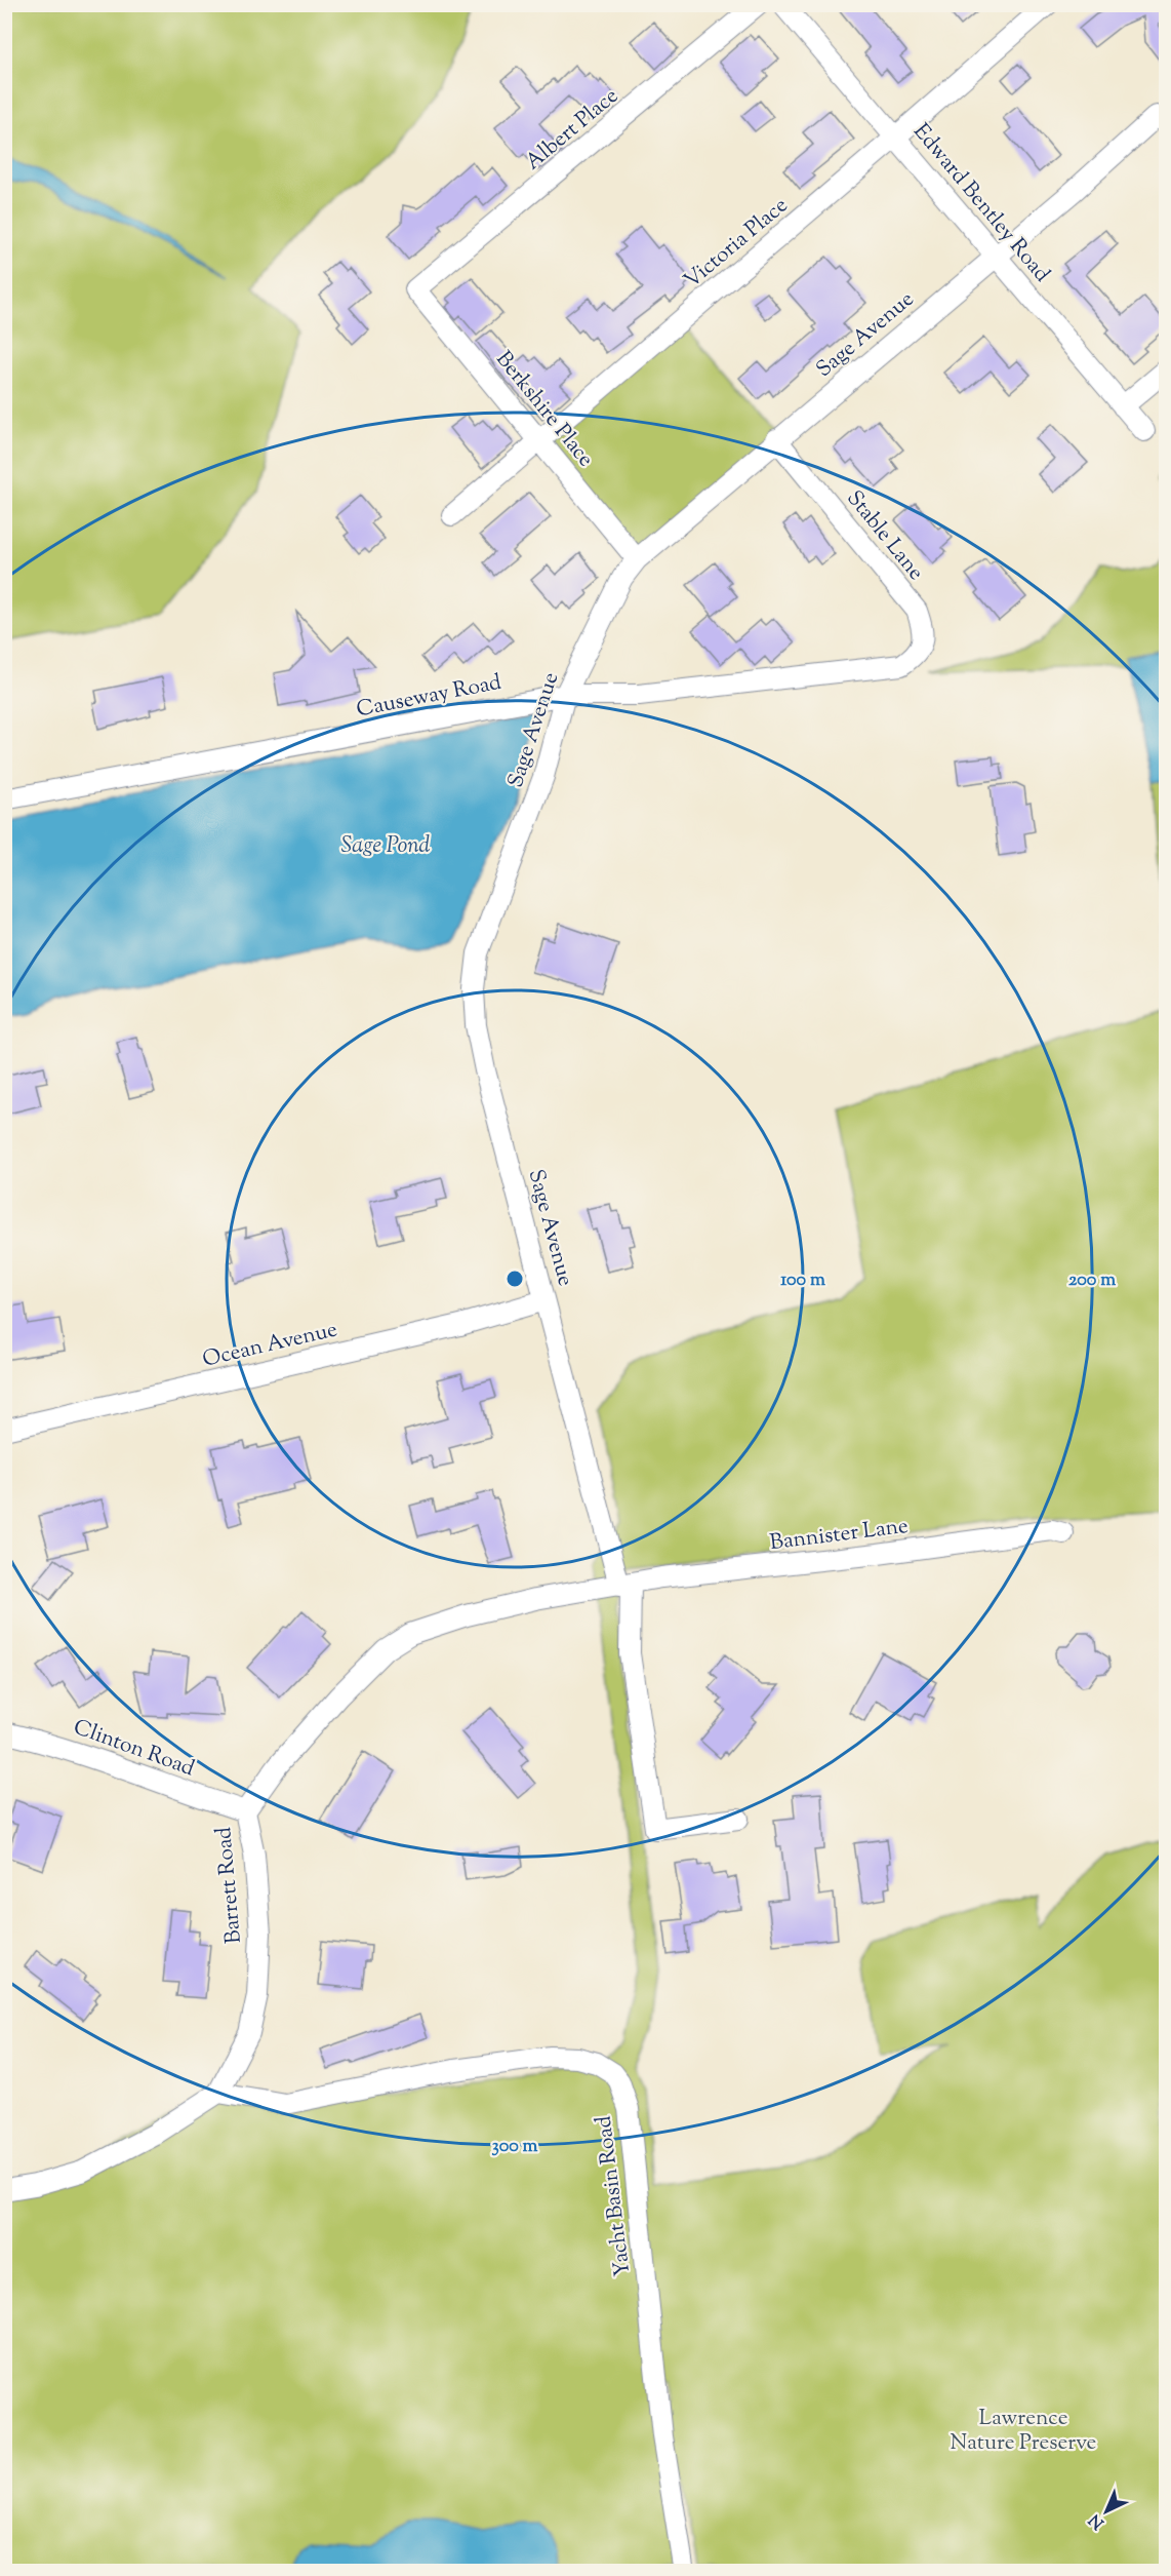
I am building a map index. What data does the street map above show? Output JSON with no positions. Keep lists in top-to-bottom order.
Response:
{
  "streets": {
    "street": [
      "Albert Place",
      "Edward Bentley Road",
      "Victoria Place",
      "Sage Avenue",
      "Berkshire Place",
      "Stable Lane",
      "Causeway Road",
      "Ocean Avenue",
      "Bannister Lane",
      "Clinton Road",
      "Barrett Road",
      "Yacht Basin Road"
    ]
  },
  "crossings": [
    ["Albert Place", "Berkshire Place"],
    ["Edward Bentley Road", "Victoria Place"],
    ["Edward Bentley Road", "Sage Avenue"],
    ["Victoria Place", "Berkshire Place"],
    ["Sage Avenue", "Berkshire Place"],
    ["Sage Avenue", "Stable Lane"],
    ["Sage Avenue", "Causeway Road"],
    ["Sage Avenue", "Ocean Avenue"],
    ["Sage Avenue", "Bannister Lane"],
    ["Sage Avenue", "Barrett Road"],
    ["Stable Lane", "Causeway Road"],
    ["Bannister Lane", "Barrett Road"],
    ["Clinton Road", "Barrett Road"],
    ["Barrett Road", "Yacht Basin Road"]
  ],
  "water": ["Sage Pond"],
  "parks": ["Lawrence Nature Preserve"],
  "north": "bottom left",
  "rings": ["100 m", "200 m", "300 m"]
}
